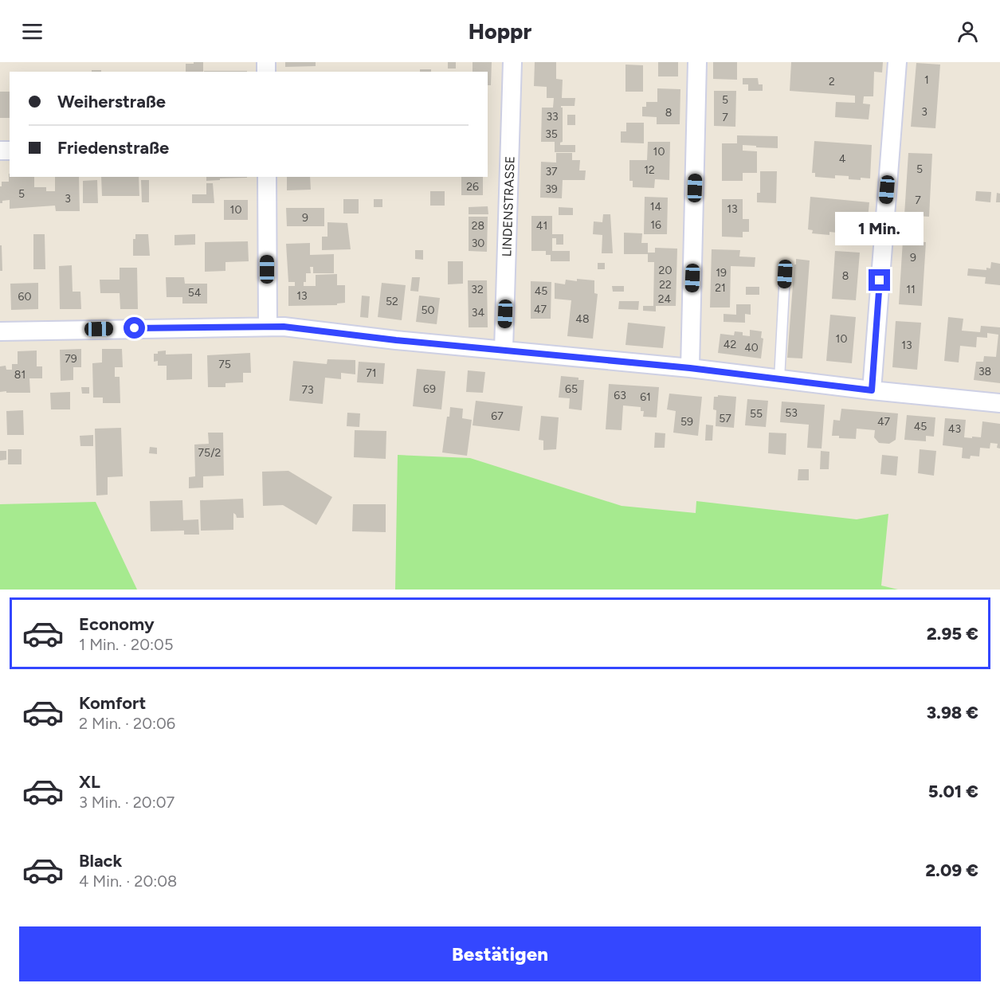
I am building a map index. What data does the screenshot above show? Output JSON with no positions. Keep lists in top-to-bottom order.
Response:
{
  "streets": {
    "street": ["LINDENSTRASSE"]
  },
  "house_numbers": [
    "1",
    "2",
    "5",
    "3",
    "8",
    "33",
    "7",
    "35",
    "10",
    "4",
    "5",
    "12",
    "37",
    "26",
    "39",
    "5",
    "3",
    "7",
    "14",
    "13",
    "10",
    "9",
    "16",
    "28",
    "41",
    "30",
    "9",
    "20",
    "19",
    "8",
    "22",
    "21",
    "32",
    "11",
    "45",
    "54",
    "13",
    "60",
    "24",
    "52",
    "47",
    "50",
    "34",
    "48",
    "10",
    "42",
    "13",
    "40",
    "79",
    "75",
    "38",
    "71",
    "81",
    "69",
    "65",
    "73",
    "63",
    "61",
    "53",
    "55",
    "67",
    "57",
    "59",
    "47",
    "45",
    "43",
    "75/2"
  ],
  "page": {
    "header": "Hoppr",
    "banner": ["Weiherstraße", "Friedenstraße"],
    "bubble": "1 Min.",
    "list": [
      {
        "name": "Economy",
        "note": "1 Min. · 20:05",
        "value": "2.95 €"
      },
      {
        "name": "Komfort",
        "note": "2 Min. · 20:06",
        "value": "3.98 €"
      },
      {
        "name": "XL",
        "note": "3 Min. · 20:07",
        "value": "5.01 €"
      },
      {
        "name": "Black",
        "note": "4 Min. · 20:08",
        "value": "2.09 €"
      }
    ],
    "buttons": "Bestätigen"
  }
}
